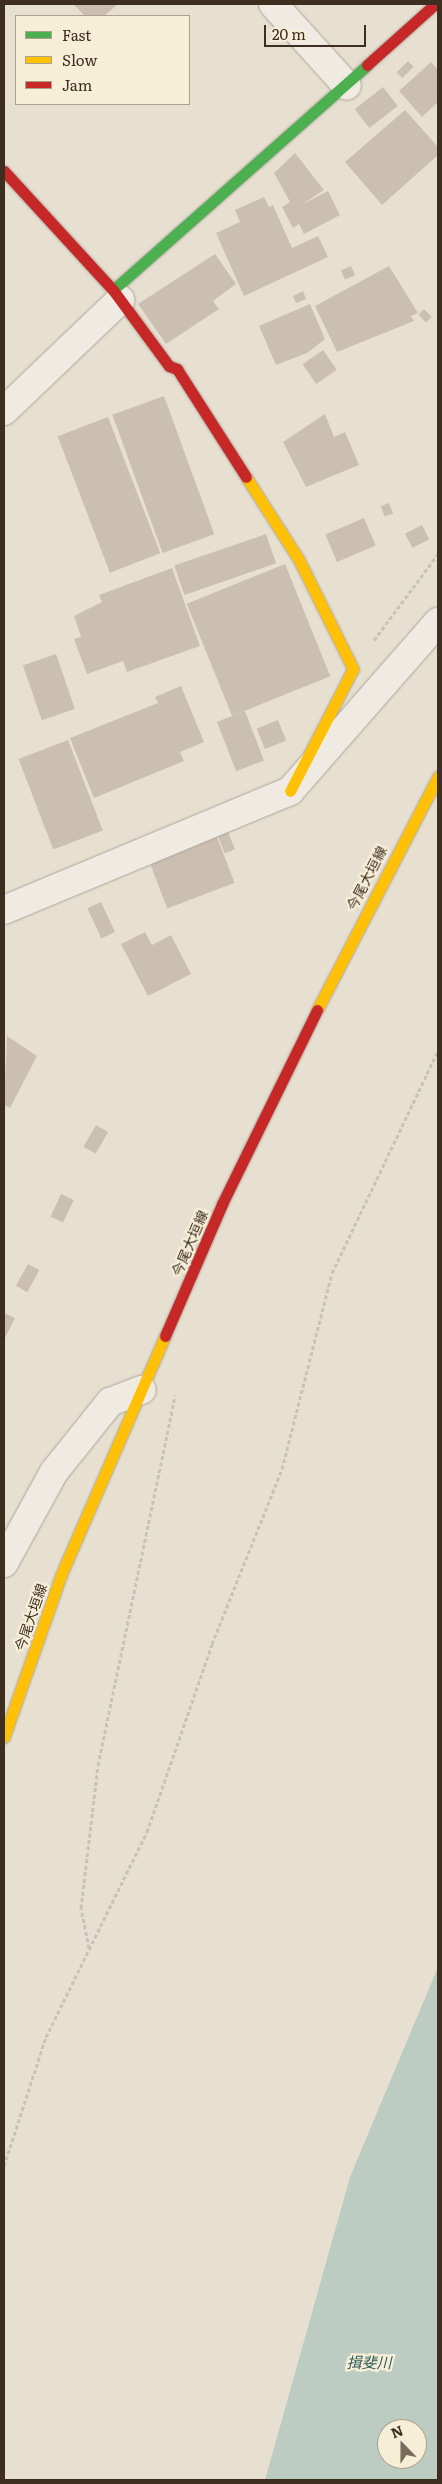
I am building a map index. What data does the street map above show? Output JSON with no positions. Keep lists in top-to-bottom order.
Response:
{
  "streets": {
    "street": ["今尾大垣線"]
  },
  "water": ["揖斐川"],
  "legend": ["Fast", "Slow", "Jam"],
  "scale_bar": "20 m",
  "north": "top"
}
